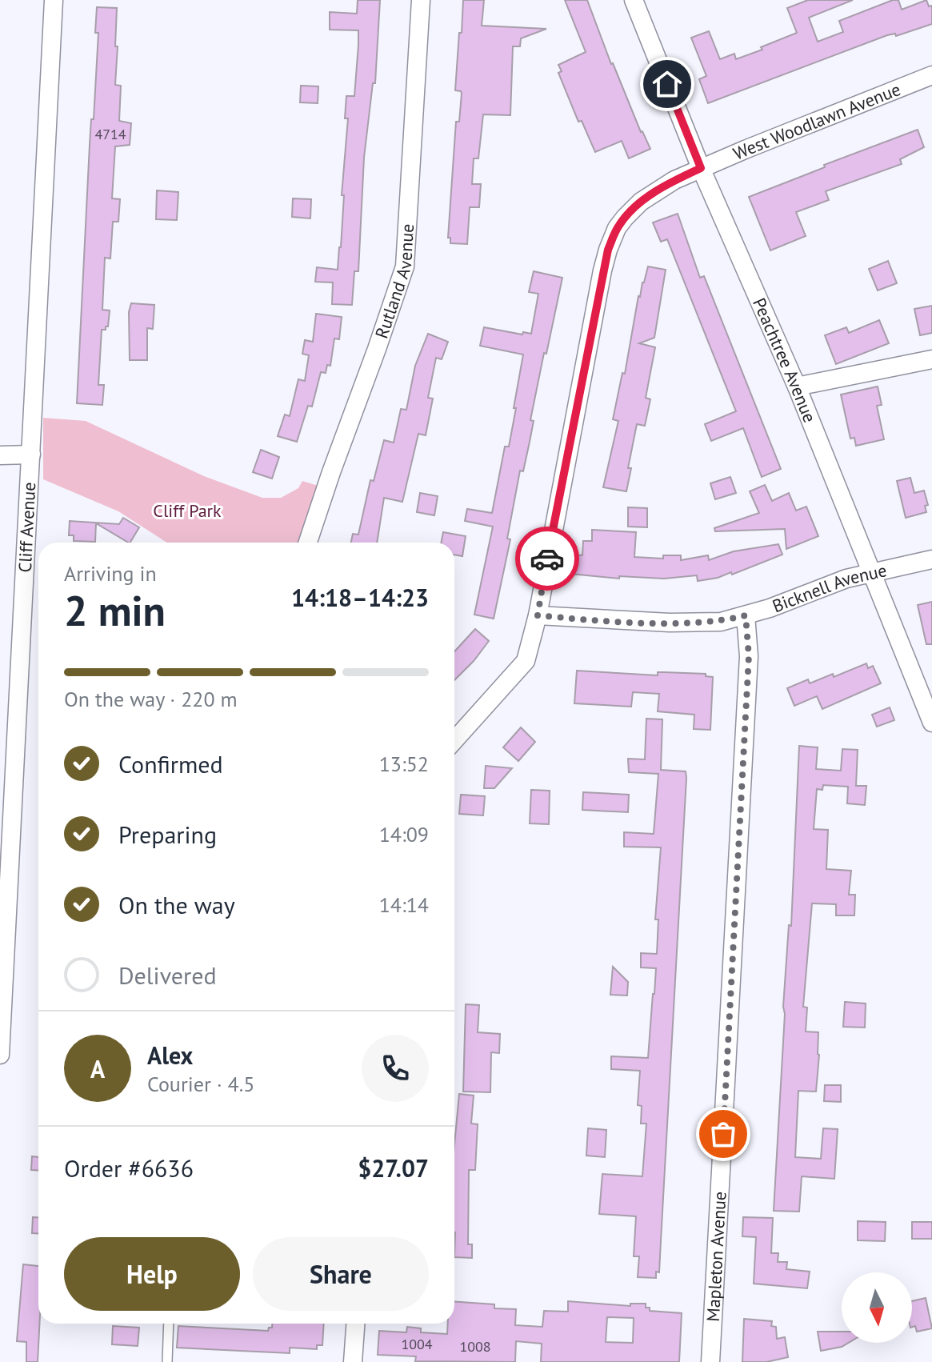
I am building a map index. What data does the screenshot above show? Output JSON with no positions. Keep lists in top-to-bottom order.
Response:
{
  "streets": {
    "street": [
      "West Woodlawn Avenue",
      "Rutland Avenue",
      "Peachtree Avenue",
      "Cliff Avenue",
      "Bicknell Avenue",
      "Mapleton Avenue"
    ]
  },
  "crossings": [
    ["West Woodlawn Avenue", "Peachtree Avenue"],
    ["West Woodlawn Avenue", "Bicknell Avenue"],
    ["Peachtree Avenue", "Bicknell Avenue"],
    ["Bicknell Avenue", "Mapleton Avenue"]
  ],
  "parks": ["Cliff Park"],
  "house_numbers": ["4714", "1004", "1008"],
  "north": "bottom",
  "page": {
    "heading": ["2 min", "Arriving in", "14:18–14:23"],
    "panel": [
      "Alex",
      "Courier · 4.5",
      "Order #6636",
      "$27.07"
    ],
    "bar": "On the way · 220 m",
    "list": [
      ["Confirmed", "13:52"],
      ["Preparing", "14:09"],
      ["On the way", "14:14"],
      "Delivered"
    ],
    "round": "A",
    "buttons": ["Help", "Share"]
  }
}
